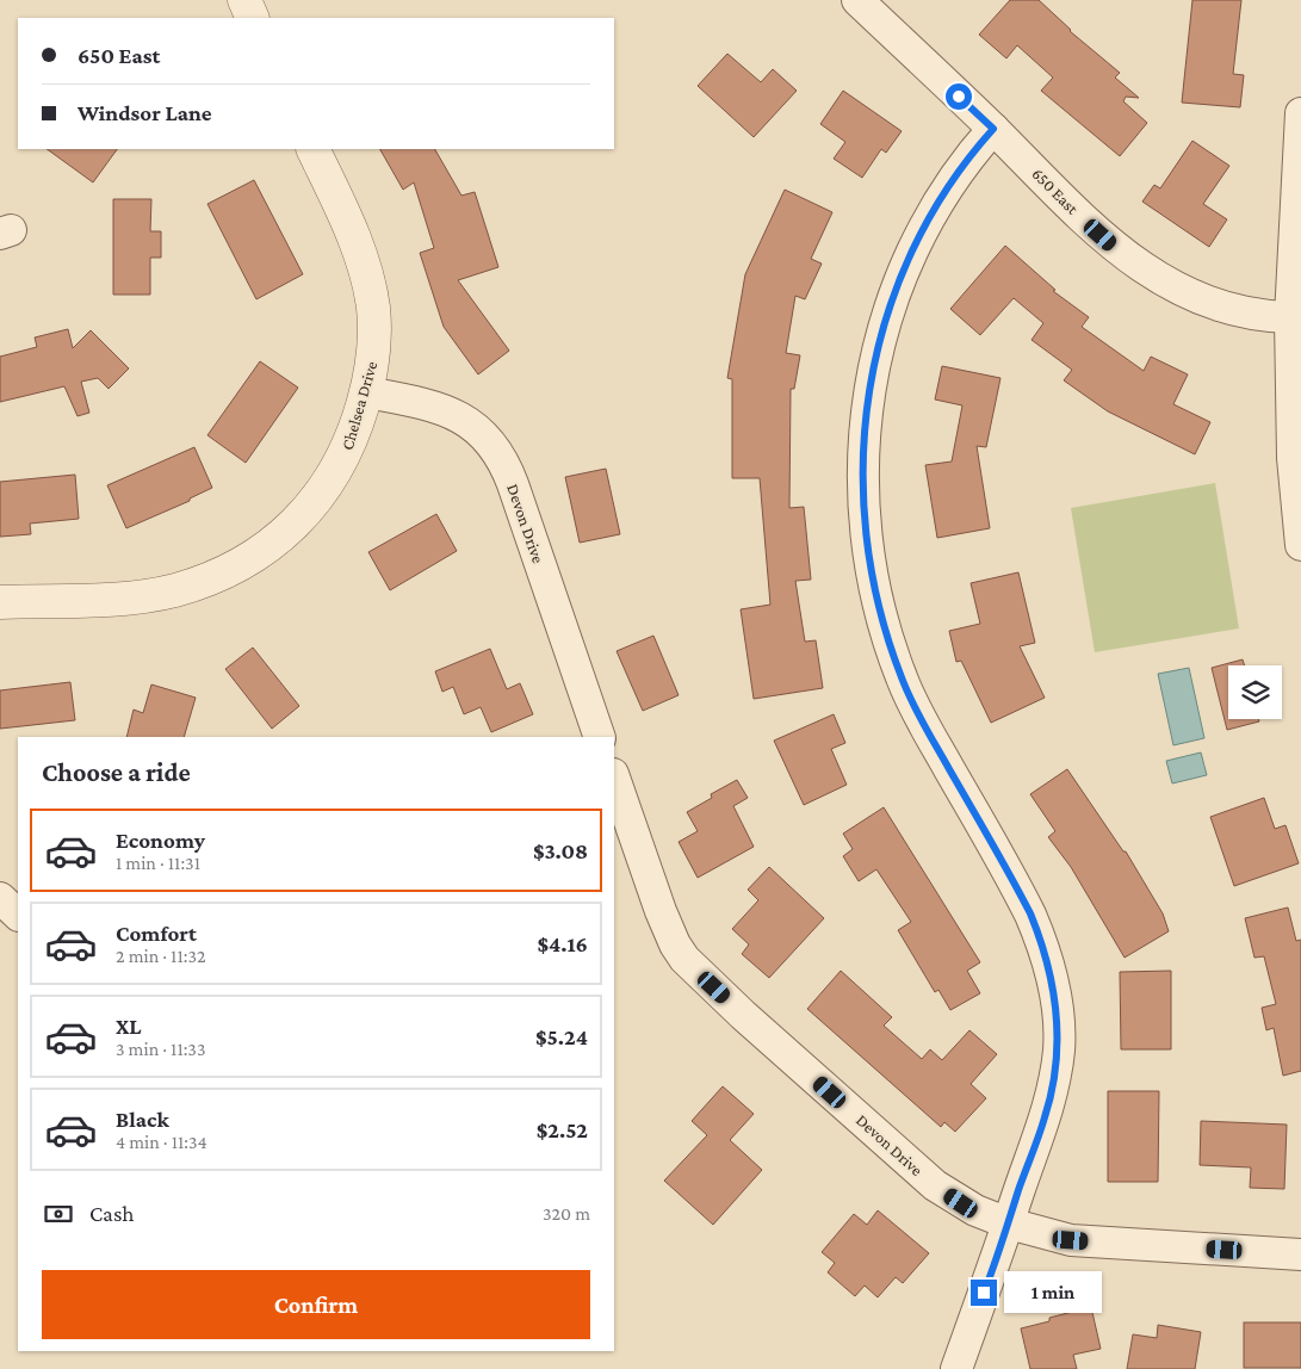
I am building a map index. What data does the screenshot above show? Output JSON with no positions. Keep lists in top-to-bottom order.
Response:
{
  "streets": {
    "street": ["650 East", "Chelsea Drive", "Devon Drive"]
  },
  "crossings": [
    ["Chelsea Drive", "Devon Drive"]
  ],
  "page": {
    "banner": ["650 East", "Windsor Lane"],
    "heading": "Choose a ride",
    "list": [
      {
        "name": "Economy",
        "note": "1 min · 11:31",
        "value": "$3.08"
      },
      {
        "name": "Comfort",
        "note": "2 min · 11:32",
        "value": "$4.16"
      },
      {
        "name": "XL",
        "note": "3 min · 11:33",
        "value": "$5.24"
      },
      {
        "name": "Black",
        "note": "4 min · 11:34",
        "value": "$2.52"
      }
    ],
    "pay": ["Cash", "320 m"],
    "buttons": "Confirm",
    "bubble": "1 min"
  }
}
